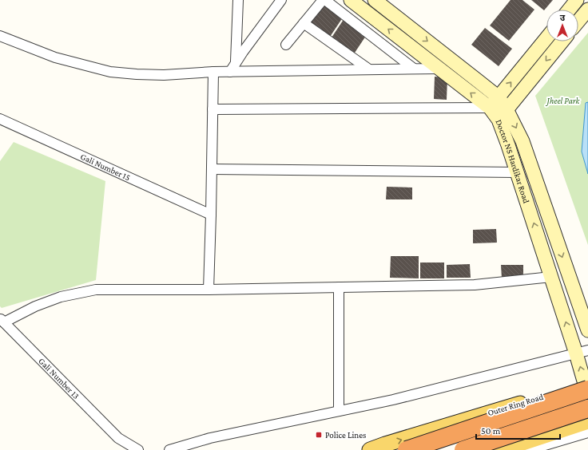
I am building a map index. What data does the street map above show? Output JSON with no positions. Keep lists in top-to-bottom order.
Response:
{
  "streets": {
    "main road": ["Outer Ring Road"],
    "street": ["Doctor NS Hardikar Road", "Gali Number 15", "Gali Number 13"]
  },
  "crossings": [
    ["Doctor NS Hardikar Road", "Outer Ring Road"]
  ],
  "one_way": ["Outer Ring Road"],
  "parks": ["Jheel Park"],
  "places": {
    "transit": ["Police Lines"]
  },
  "scale_bar": "50 m",
  "north": "top"
}
